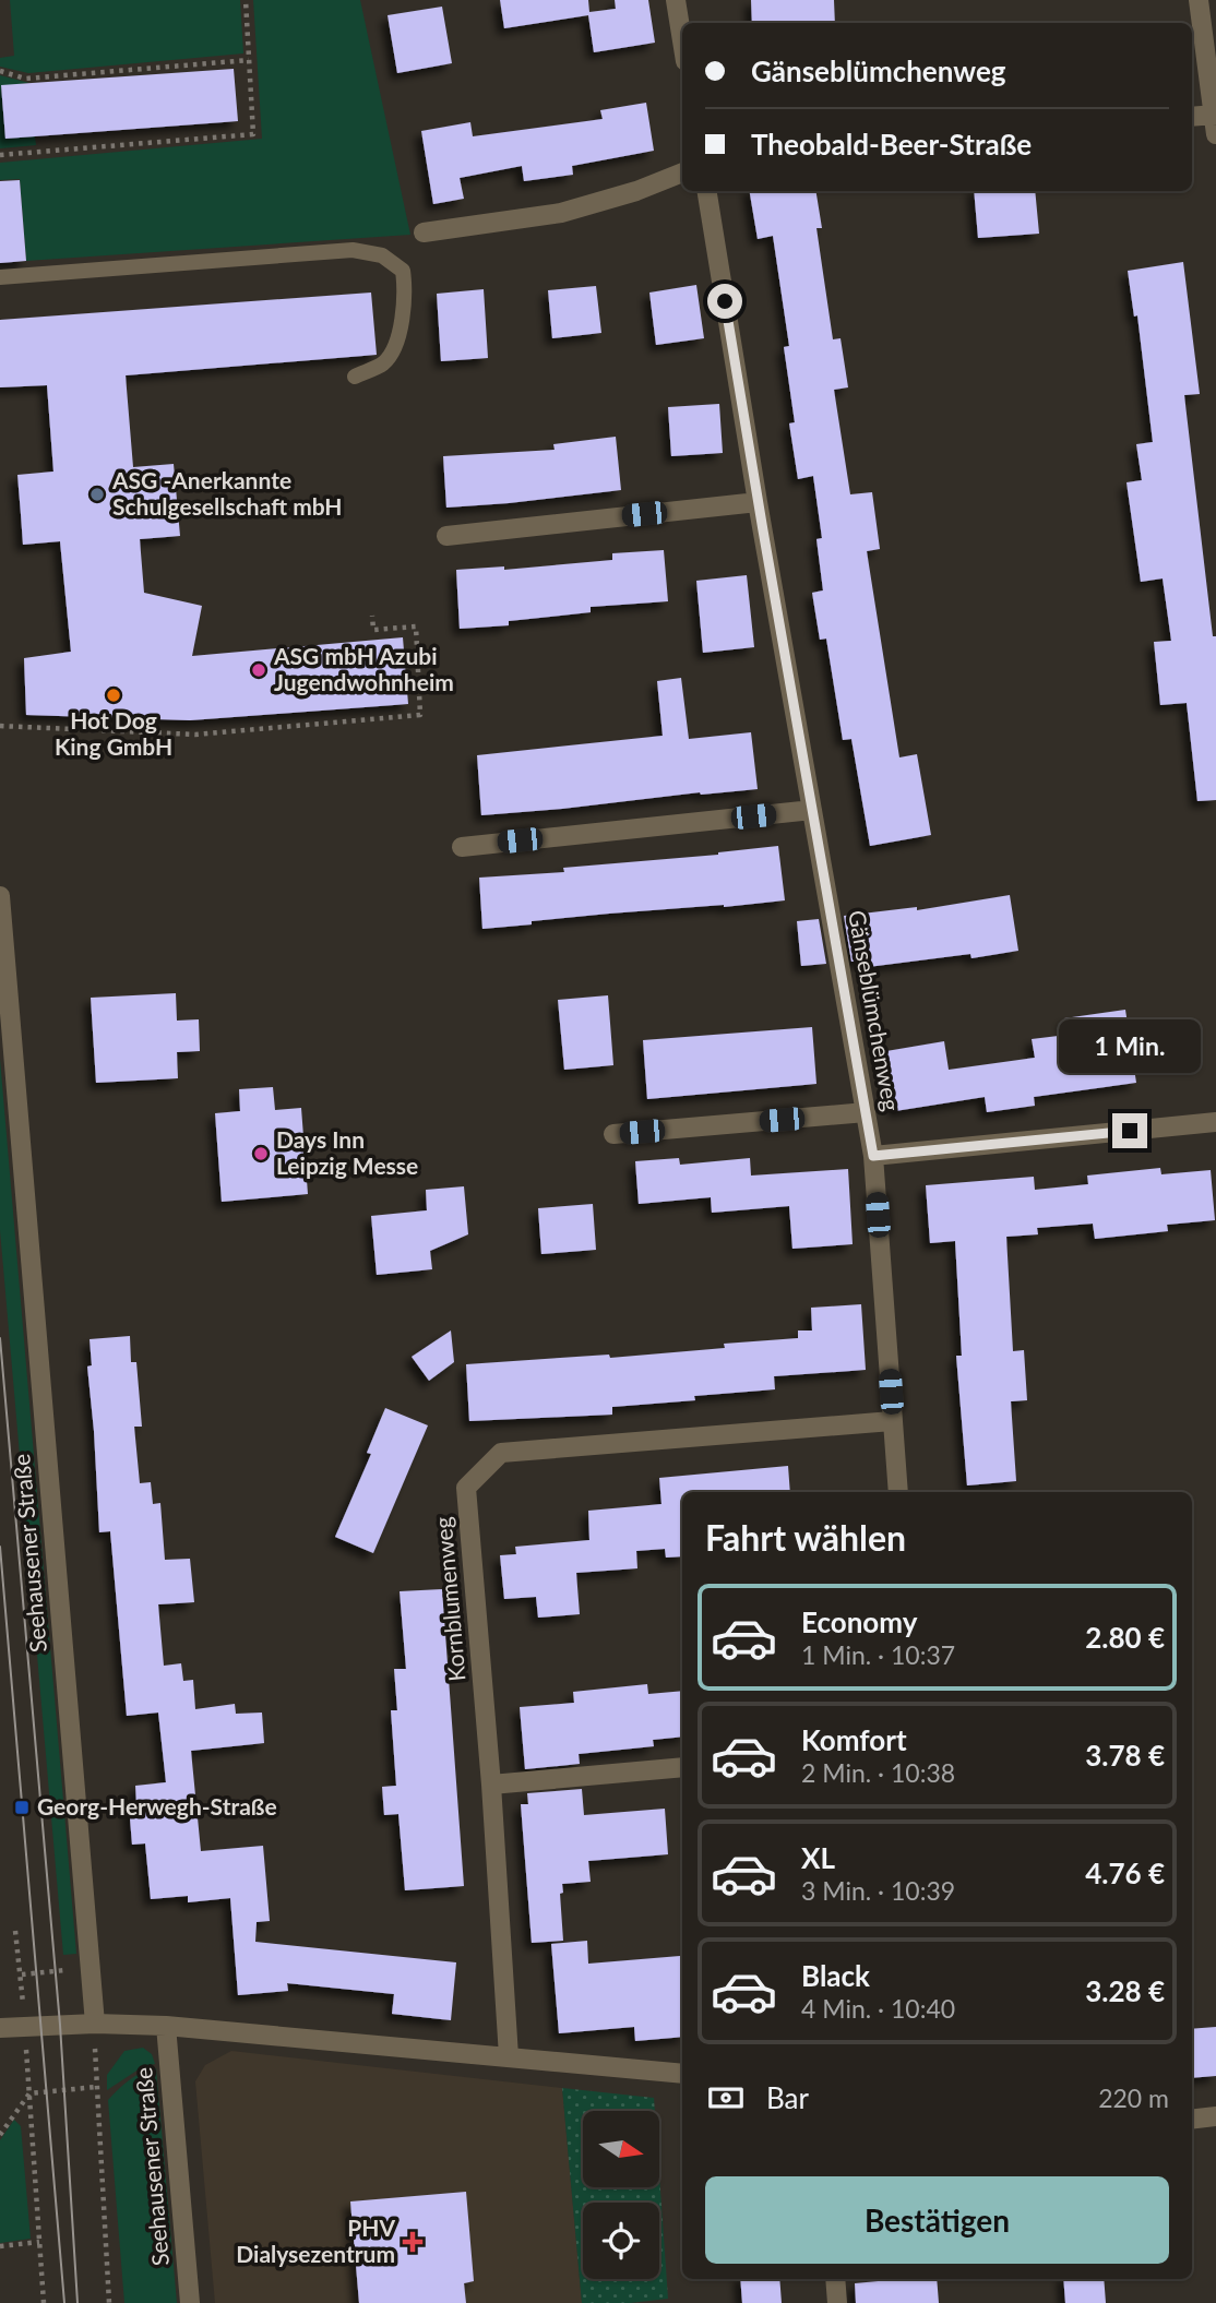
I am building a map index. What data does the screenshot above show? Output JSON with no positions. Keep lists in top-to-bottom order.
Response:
{
  "streets": {
    "street": ["Gänseblümchenweg", "Seehausener Straße", "Kornblumenweg"]
  },
  "crossings": [
    ["Gänseblümchenweg", "Kornblumenweg"]
  ],
  "places": {
    "other": [
      "ASG -Anerkannte Schulgesellschaft mbH",
      "ASG mbH Azubi Jugendwohnheim",
      "Hot Dog King GmbH",
      "Days Inn Leipzig Messe"
    ],
    "transit": ["Georg-Herwegh-Straße"],
    "health": ["PHV Dialysezentrum"]
  },
  "north": "right",
  "page": {
    "banner": ["Gänseblümchenweg", "Theobald-Beer-Straße"],
    "bubble": "1 Min.",
    "heading": "Fahrt wählen",
    "list": [
      {
        "name": "Economy",
        "note": "1 Min. · 10:37",
        "value": "2.80 €"
      },
      {
        "name": "Komfort",
        "note": "2 Min. · 10:38",
        "value": "3.78 €"
      },
      {
        "name": "XL",
        "note": "3 Min. · 10:39",
        "value": "4.76 €"
      },
      {
        "name": "Black",
        "note": "4 Min. · 10:40",
        "value": "3.28 €"
      }
    ],
    "pay": ["Bar", "220 m"],
    "buttons": "Bestätigen"
  }
}
